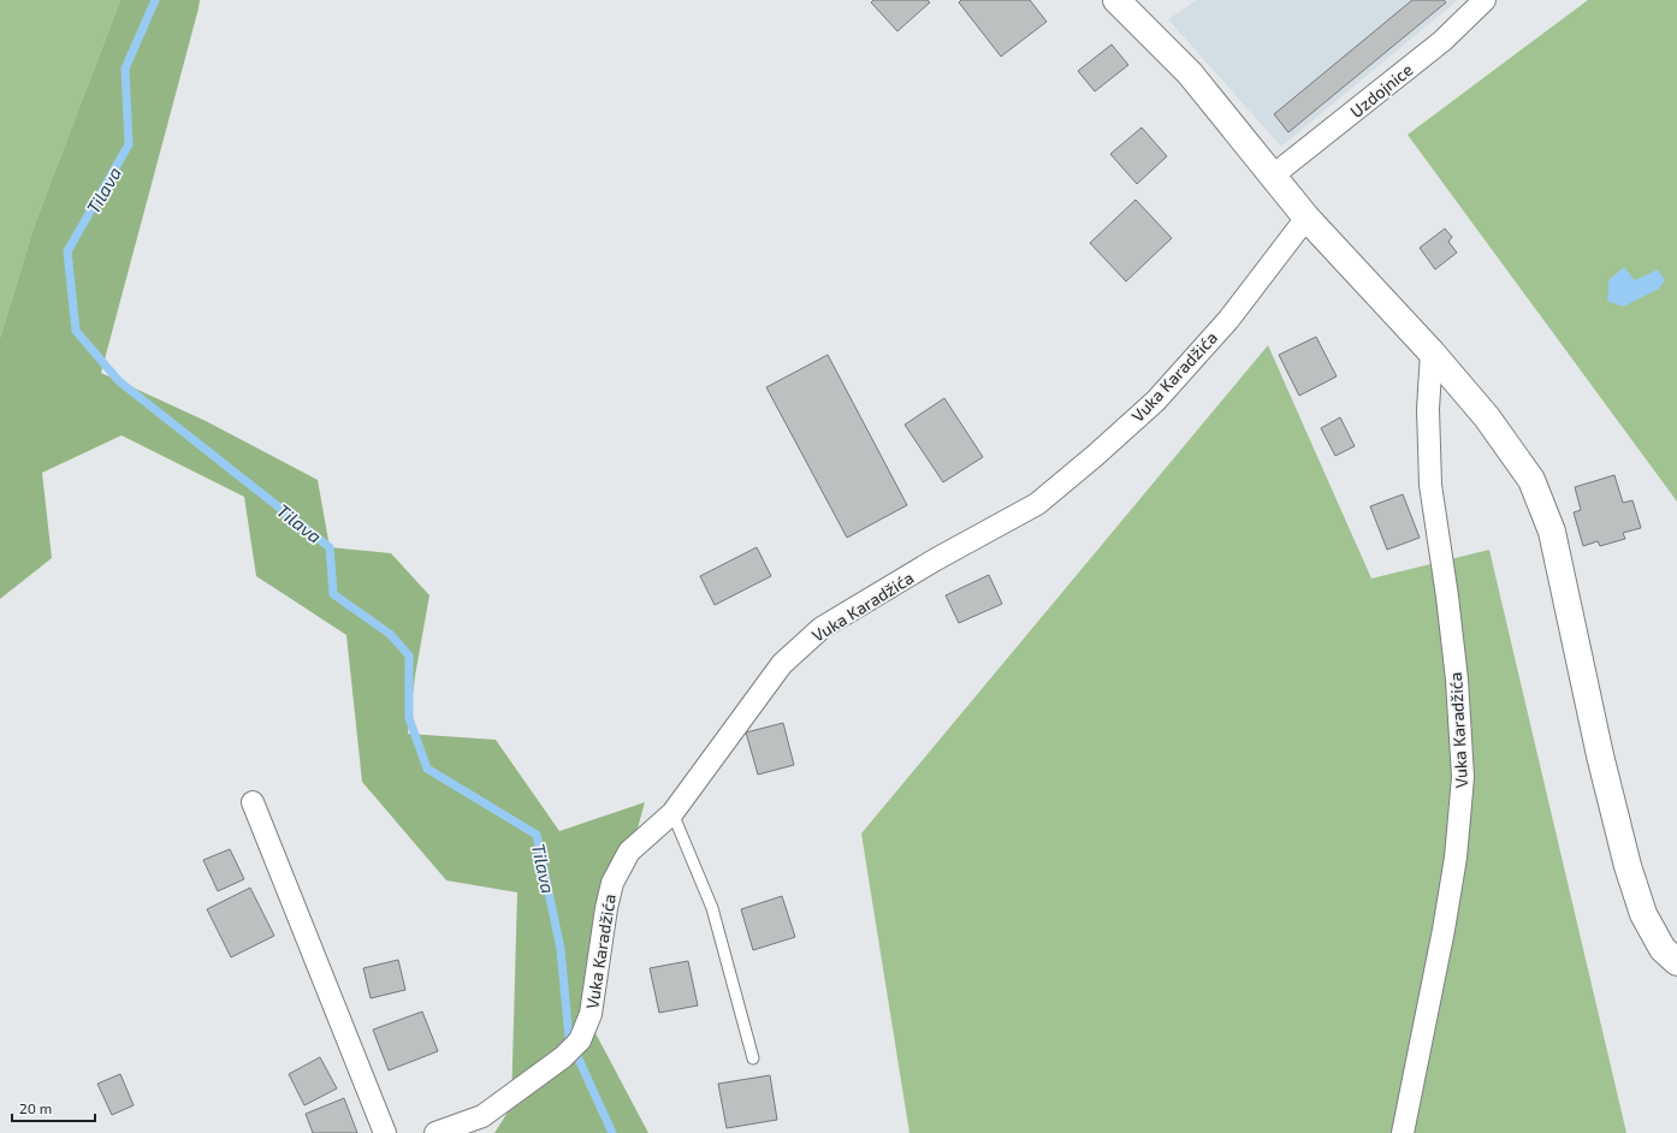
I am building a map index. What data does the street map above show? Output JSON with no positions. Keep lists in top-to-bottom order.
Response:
{
  "streets": {
    "street": ["Uzdojnice", "Vuka Karadžića"]
  },
  "water": ["Tilava"],
  "scale_bar": "20 m"
}
